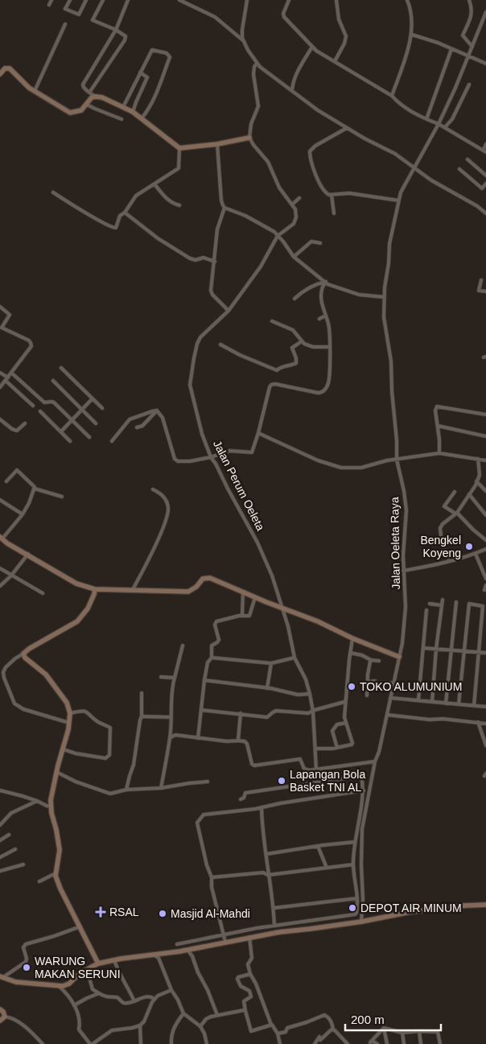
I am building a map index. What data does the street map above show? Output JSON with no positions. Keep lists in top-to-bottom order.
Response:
{
  "streets": {
    "street": ["Jalan Perum Oeleta", "Jalan Oeleta Raya"]
  },
  "places": {
    "other": [
      "Bengkel Koyeng",
      "TOKO ALUMUNIUM",
      "Lapangan Bola Basket TNI AL",
      "DEPOT AIR MINUM",
      "Masjid Al-Mahdi",
      "WARUNG MAKAN SERUNI"
    ],
    "health": ["RSAL"]
  },
  "scale_bar": "200 m"
}
